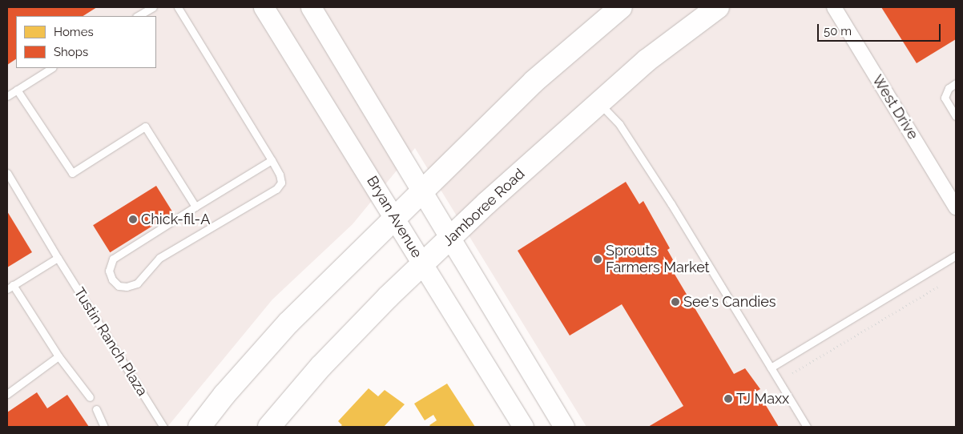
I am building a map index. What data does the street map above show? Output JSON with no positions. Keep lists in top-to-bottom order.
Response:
{
  "streets": {
    "main road": ["Jamboree Road", "Bryan Avenue"],
    "street": ["West Drive"],
    "lane": ["Tustin Ranch Plaza"]
  },
  "crossings": [
    ["Jamboree Road", "Bryan Avenue"]
  ],
  "places": [
    "Chick-fil-A",
    "Sprouts Farmers Market",
    "See's Candies",
    "TJ Maxx"
  ],
  "legend": ["Homes", "Shops"],
  "scale_bar": "50 m"
}
